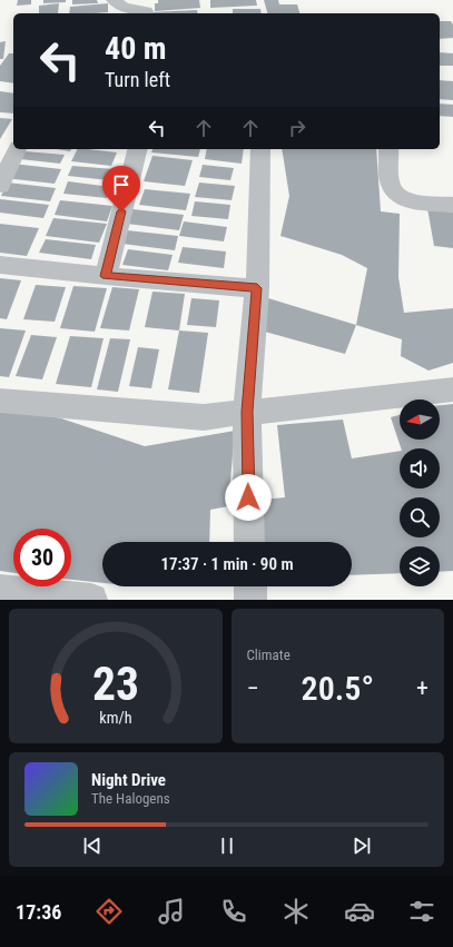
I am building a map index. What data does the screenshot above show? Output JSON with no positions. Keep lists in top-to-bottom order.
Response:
{
  "north": "left",
  "page": {
    "turn": ["40 m", "Turn left"],
    "limit": "30",
    "trip": "17:37 · 1 min · 90 m",
    "tile": "Climate",
    "heat": ["−", "20.5°", "+"],
    "song": ["Night Drive", "The Halogens"],
    "tabs": "17:36",
    "gauge": ["23", "km/h"]
  }
}
